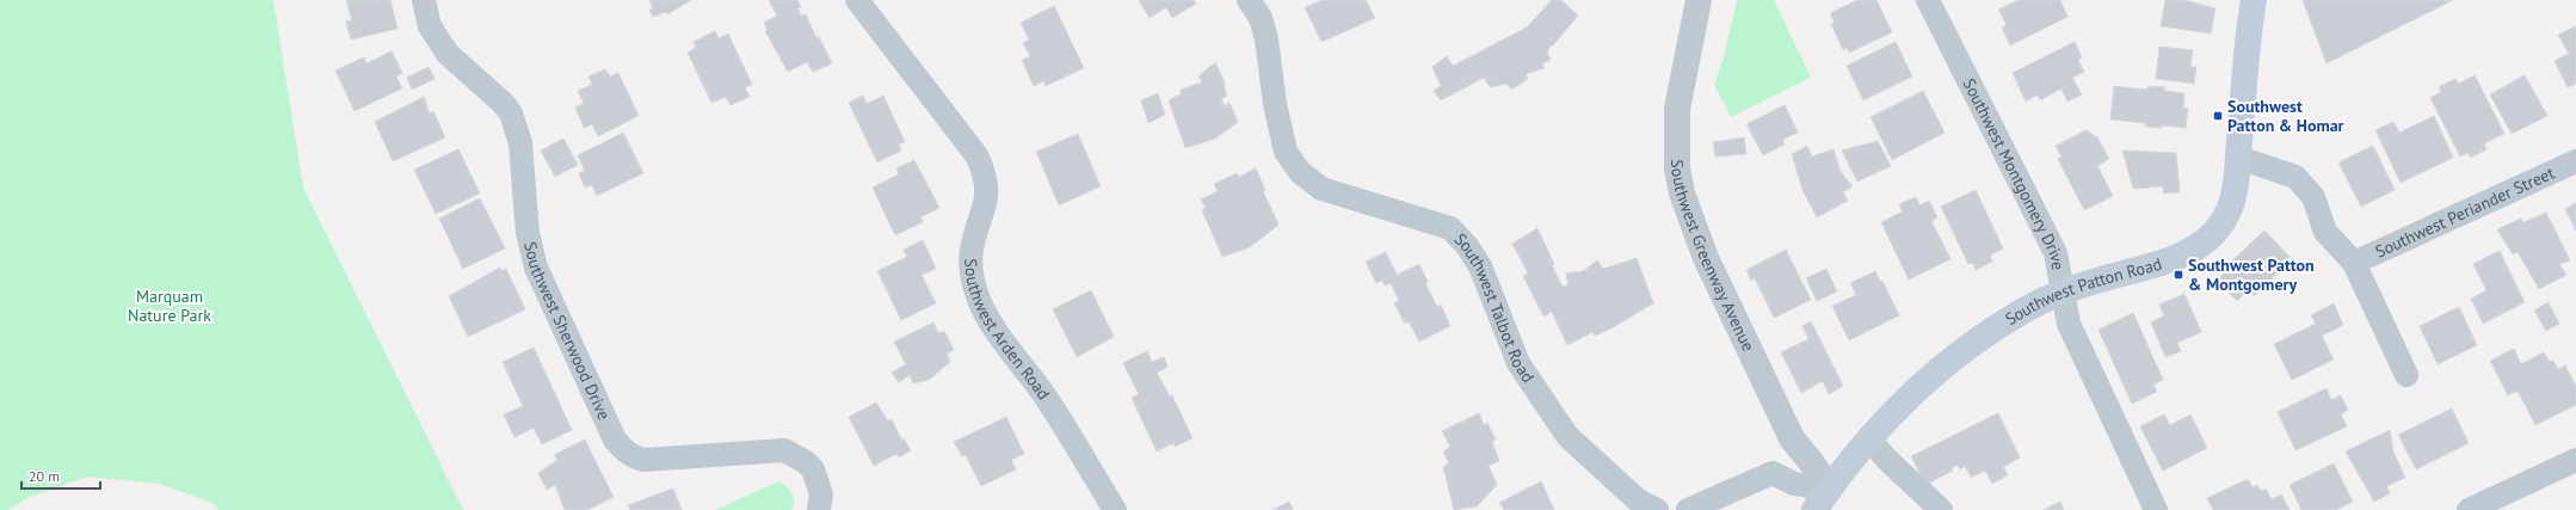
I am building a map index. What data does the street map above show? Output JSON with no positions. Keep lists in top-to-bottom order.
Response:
{
  "streets": {
    "main road": ["Southwest Patton Road"],
    "street": [
      "Southwest Montgomery Drive",
      "Southwest Periander Street",
      "Southwest Greenway Avenue",
      "Southwest Talbot Road",
      "Southwest Arden Road",
      "Southwest Sherwood Drive"
    ]
  },
  "crossings": [
    ["Southwest Montgomery Drive", "Southwest Patton Road"],
    ["Southwest Greenway Avenue", "Southwest Patton Road"]
  ],
  "parks": ["Marquam Nature Park"],
  "places": {
    "transit": ["Southwest Patton & Homar", "Southwest Patton & Montgomery"]
  },
  "scale_bar": "20 m"
}
